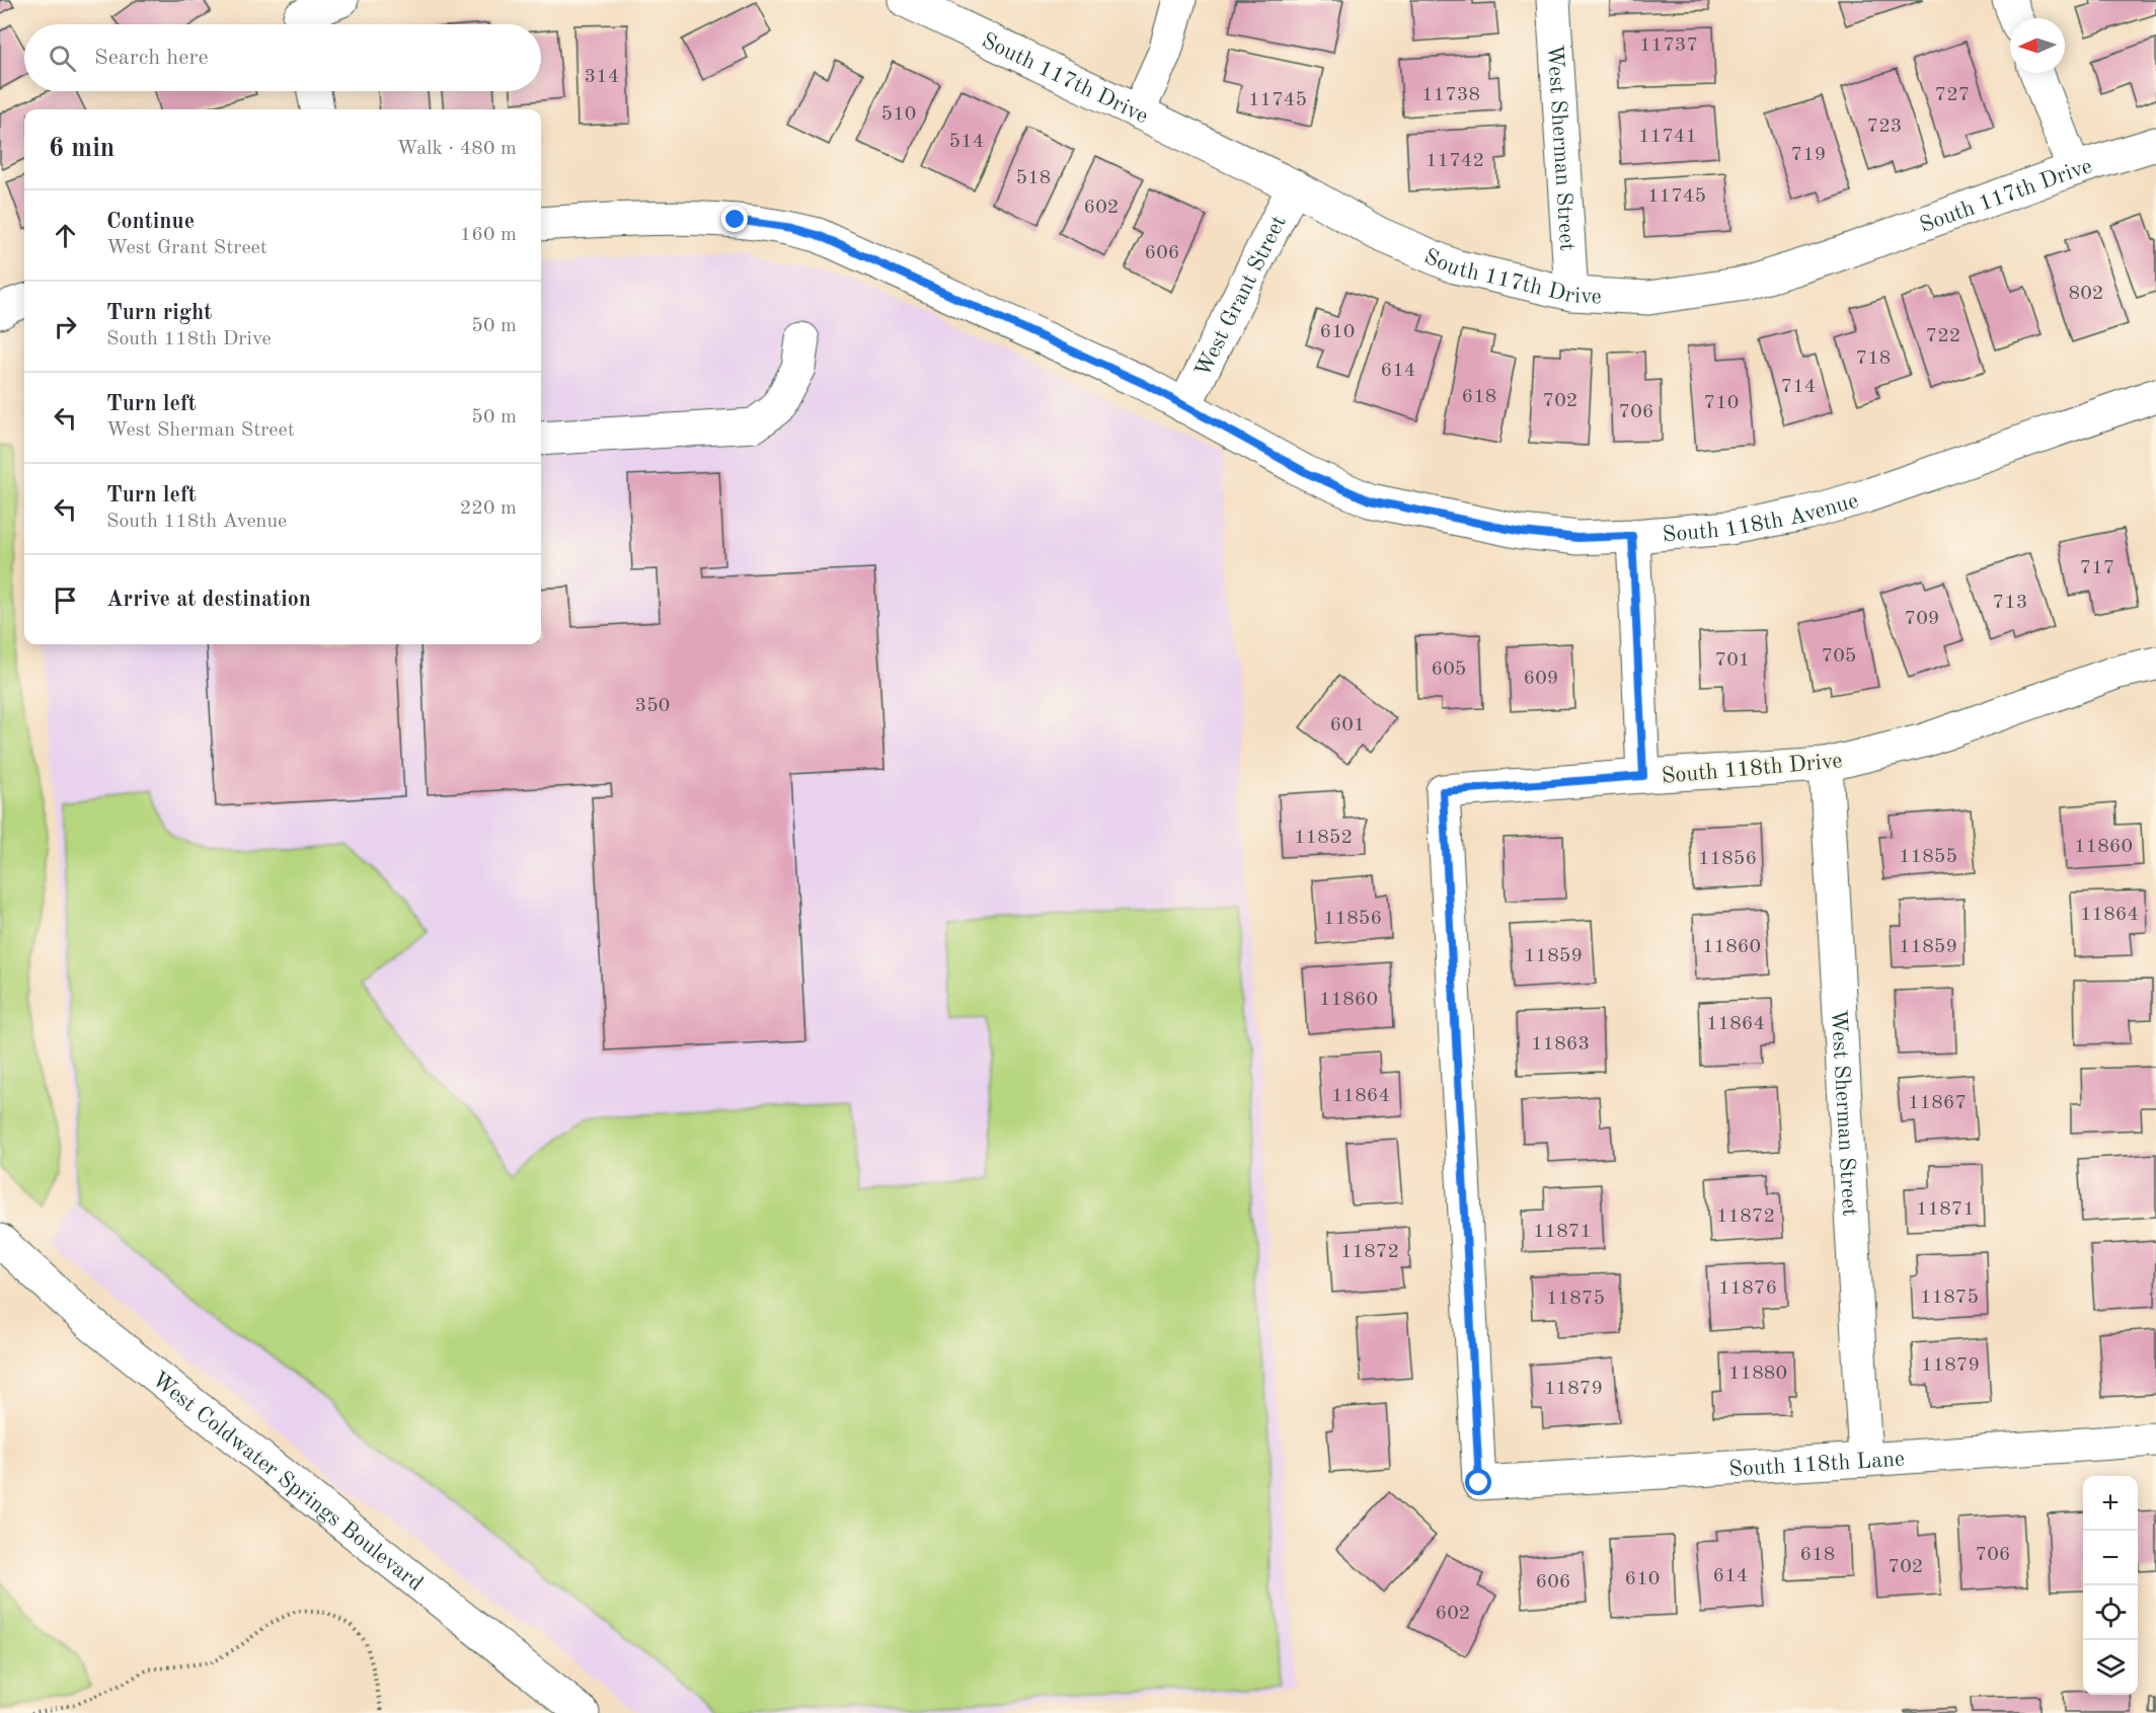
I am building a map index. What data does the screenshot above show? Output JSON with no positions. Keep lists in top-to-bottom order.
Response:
{
  "streets": {
    "street": [
      "South 117th Drive",
      "West Sherman Street",
      "West Grant Street",
      "South 118th Avenue",
      "South 118th Drive",
      "South 118th Lane",
      "West Coldwater Springs Boulevard"
    ]
  },
  "crossings": [
    ["South 117th Drive", "West Sherman Street"],
    ["South 117th Drive", "West Grant Street"],
    ["West Sherman Street", "South 118th Drive"],
    ["West Sherman Street", "South 118th Lane"],
    ["West Grant Street", "South 118th Avenue"],
    ["South 118th Drive", "South 118th Lane"]
  ],
  "house_numbers": [
    "11737",
    "314",
    "11738",
    "727",
    "11745",
    "510",
    "723",
    "11741",
    "514",
    "719",
    "11742",
    "518",
    "11745",
    "602",
    "606",
    "802",
    "610",
    "722",
    "718",
    "614",
    "714",
    "618",
    "702",
    "710",
    "706",
    "717",
    "713",
    "709",
    "705",
    "701",
    "605",
    "609",
    "350",
    "601",
    "11852",
    "11860",
    "11855",
    "11856",
    "11864",
    "11856",
    "11860",
    "11859",
    "11859",
    "11860",
    "11864",
    "11863",
    "11864",
    "11867",
    "11871",
    "11872",
    "11871",
    "11872",
    "11876",
    "11875",
    "11875",
    "11879",
    "11880",
    "11879",
    "618",
    "706",
    "702",
    "614",
    "610",
    "606",
    "602"
  ],
  "north": "left",
  "page": {
    "search": "Search here",
    "heading": ["6 min", "Walk · 480 m"],
    "list": [
      ["Continue", "West Grant Street", "160 m"],
      ["Turn right", "South 118th Drive", "50 m"],
      ["Turn left", "West Sherman Street", "50 m"],
      ["Turn left", "South 118th Avenue", "220 m"],
      "Arrive at destination"
    ],
    "map_buttons": ["+", "−"]
  }
}
